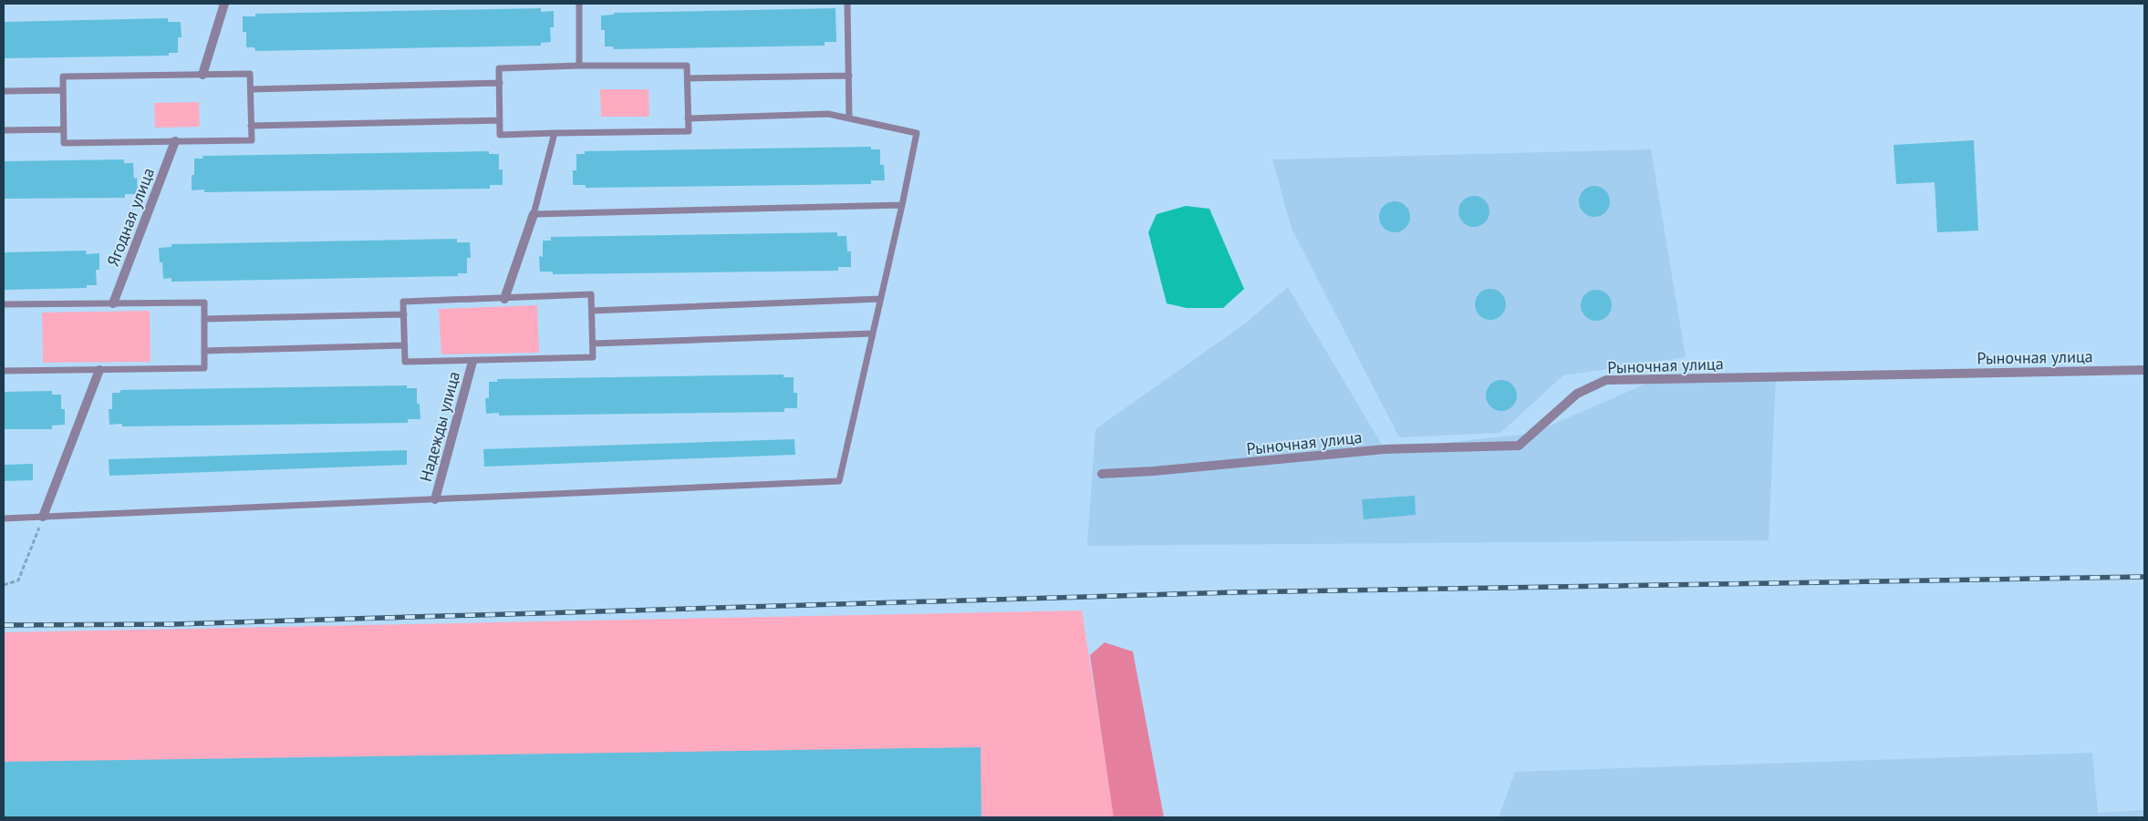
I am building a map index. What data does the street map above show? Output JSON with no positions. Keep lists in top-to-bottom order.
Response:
{
  "streets": {
    "street": ["Ягодная улица", "Рыночная улица", "Надежды улица"]
  }
}
